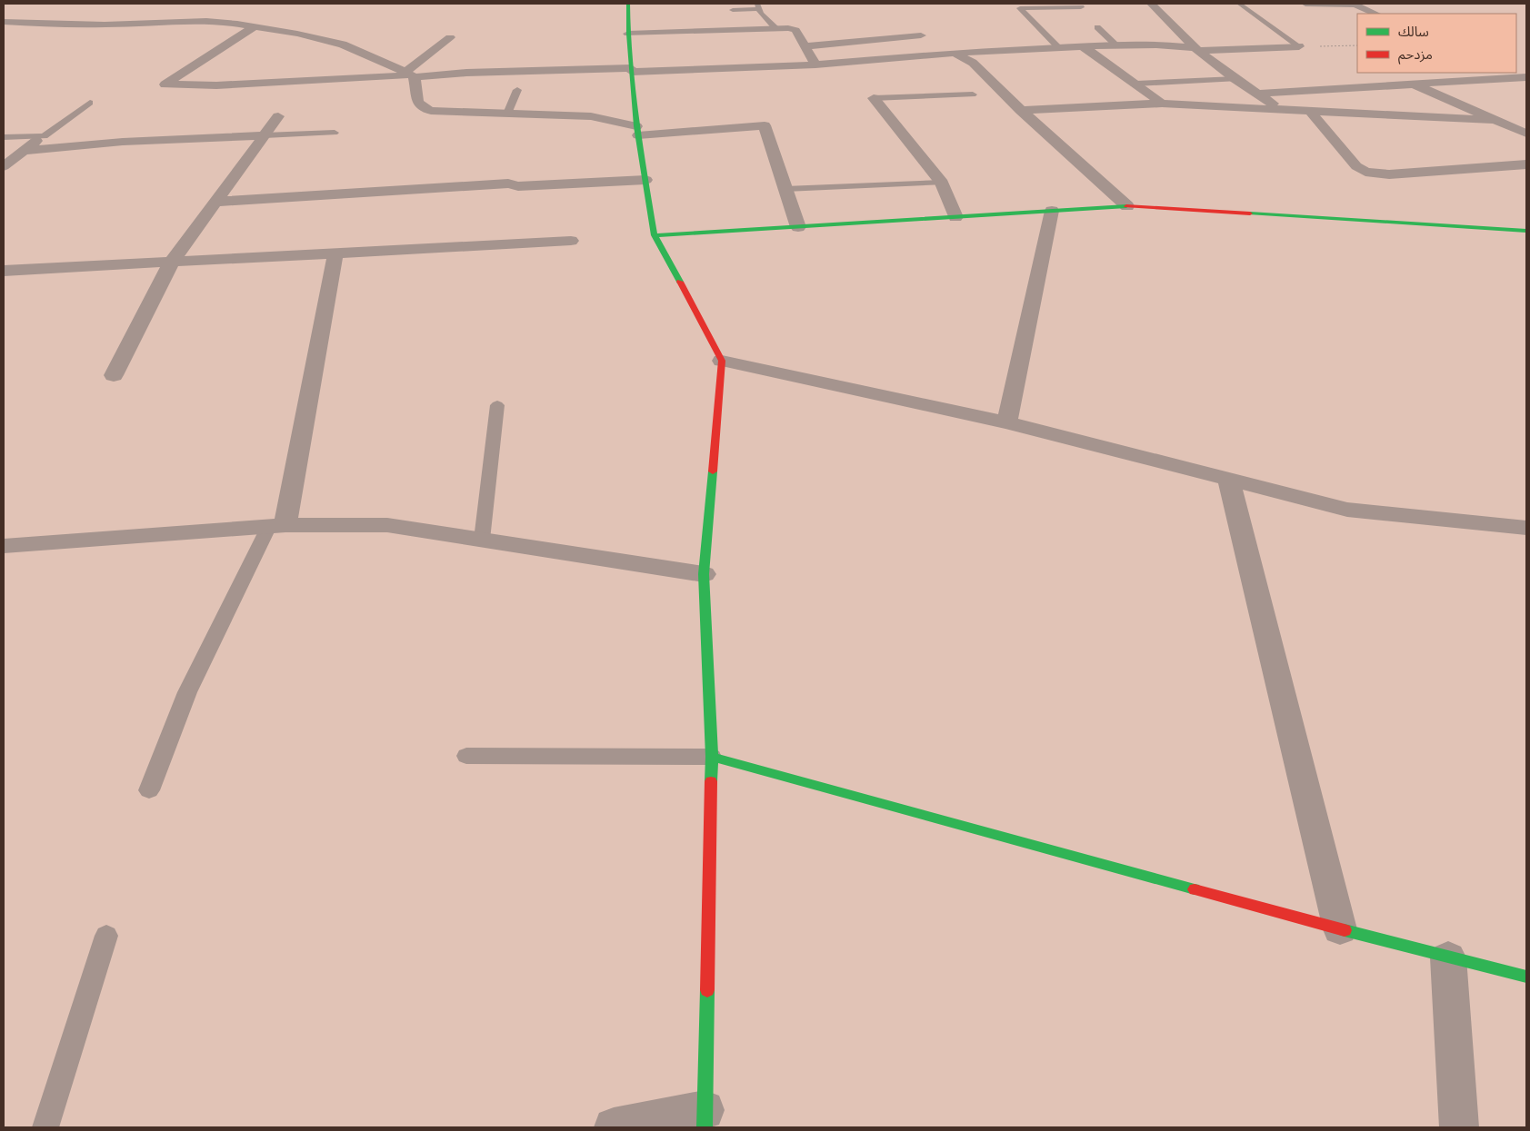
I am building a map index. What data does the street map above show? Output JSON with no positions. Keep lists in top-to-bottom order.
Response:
{
  "legend": ["سالك", "مزدحم"]
}
